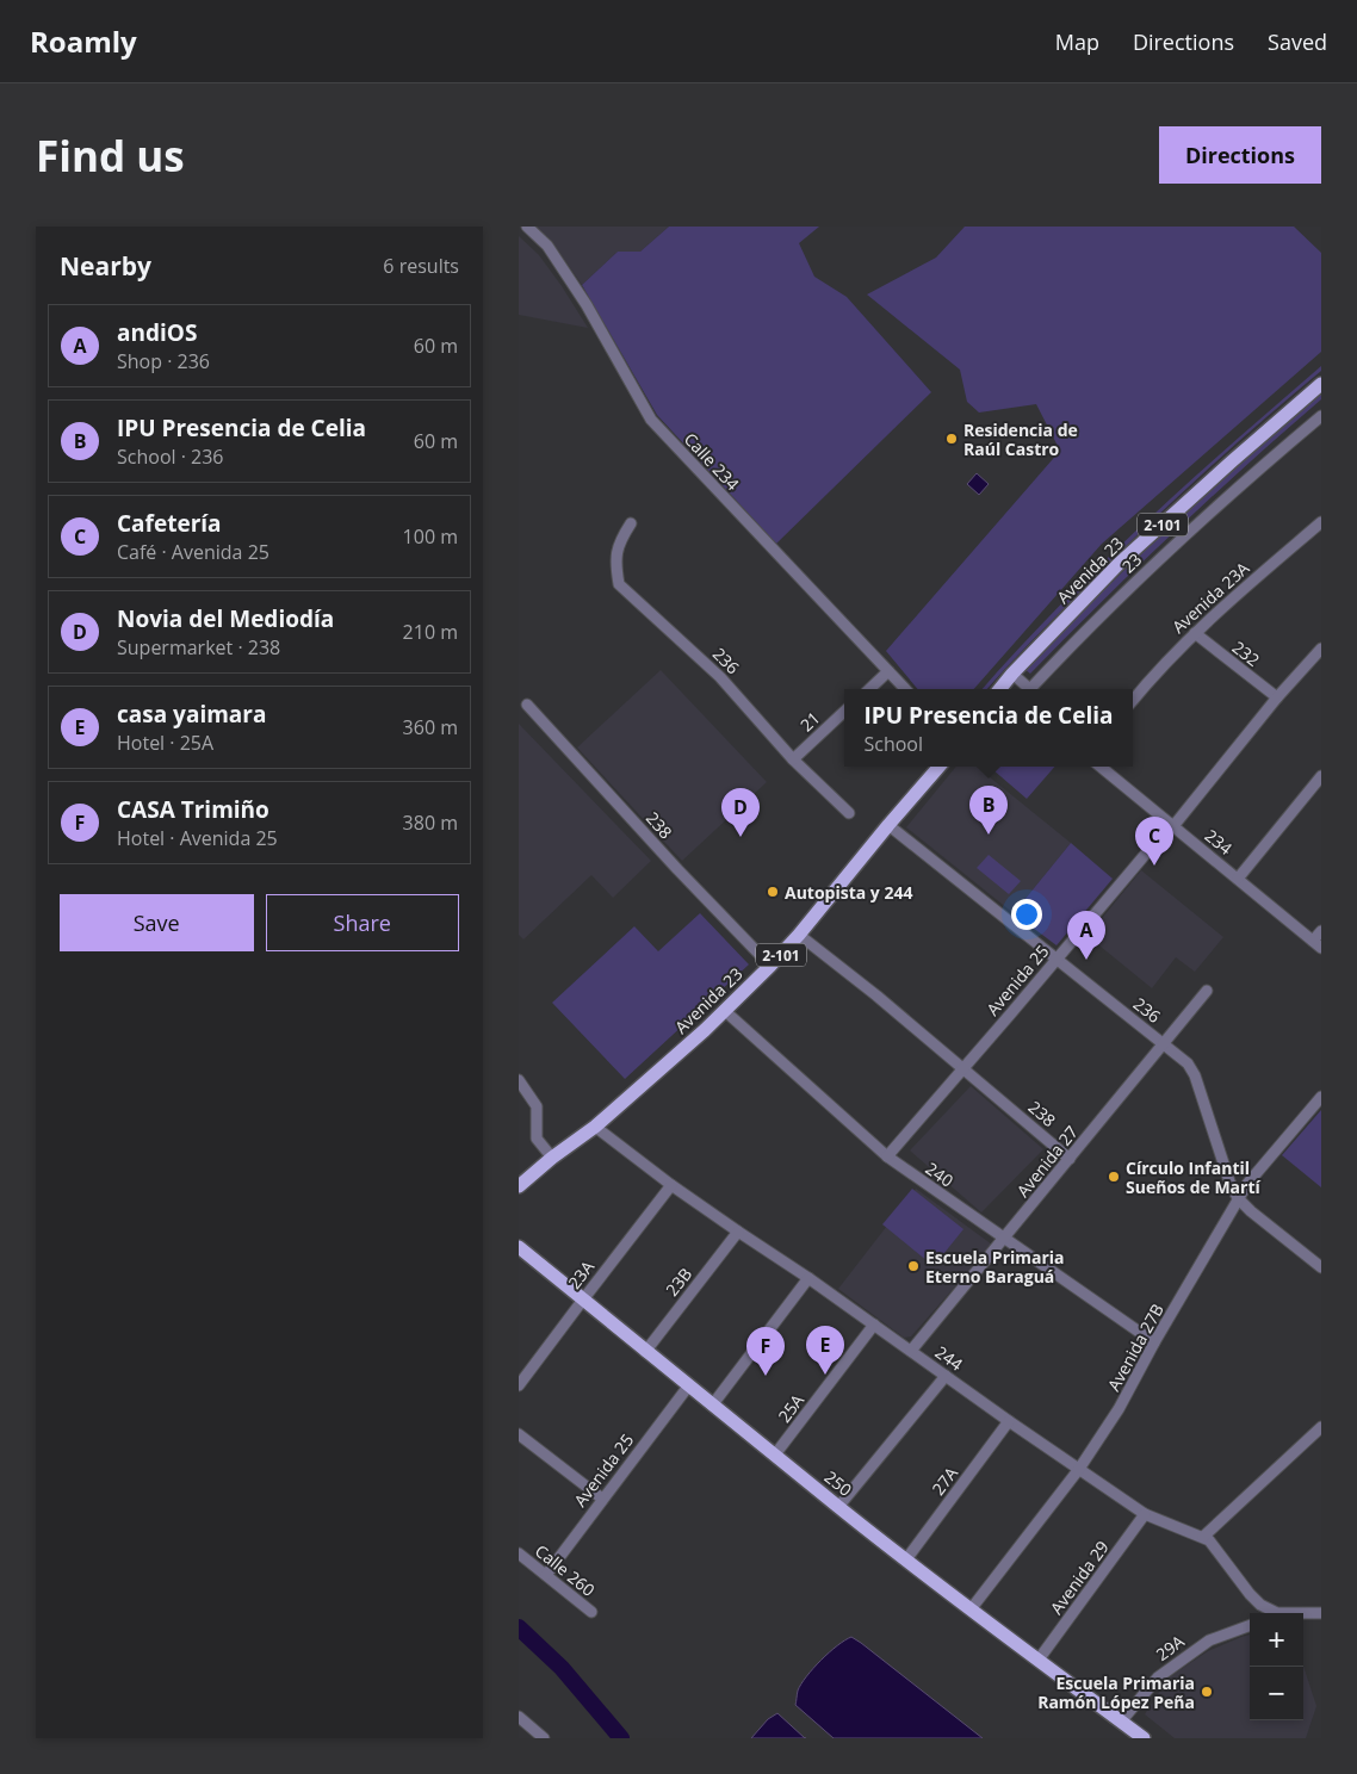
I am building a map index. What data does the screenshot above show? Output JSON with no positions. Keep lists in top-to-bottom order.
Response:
{
  "streets": {
    "main road": ["2-101", "Avenida 23", "250"],
    "street": [
      "Calle 234",
      "23",
      "Avenida 23A",
      "232",
      "236",
      "21",
      "238",
      "234",
      "Avenida 25",
      "Avenida 27",
      "240",
      "23A",
      "23B",
      "Avenida 27B",
      "244",
      "25A",
      "27A",
      "Calle 260",
      "Avenida 29",
      "29A"
    ]
  },
  "crossings": [
    ["Avenida 23", "236"],
    ["Avenida 23", "238"],
    ["Avenida 23", "240"],
    ["Avenida 23", "244"],
    ["Avenida 23A", "232"],
    ["232", "Avenida 25"],
    ["236", "21"],
    ["236", "Avenida 25"],
    ["236", "Avenida 27"],
    ["236", "Avenida 27B"],
    ["238", "Avenida 25"],
    ["238", "Avenida 27"],
    ["234", "Avenida 25"],
    ["Avenida 25", "240"],
    ["Avenida 25", "250"],
    ["Avenida 25", "Calle 260"],
    ["Avenida 27", "240"],
    ["Avenida 27", "244"],
    ["240", "Avenida 27B"],
    ["23A", "244"],
    ["23A", "250"],
    ["23B", "244"],
    ["23B", "250"],
    ["Avenida 27B", "244"],
    ["Avenida 27B", "250"],
    ["244", "25A"],
    ["244", "27A"],
    ["244", "Avenida 29"],
    ["25A", "250"],
    ["27A", "250"],
    ["250", "Avenida 29"],
    ["250", "29A"]
  ],
  "places": [
    "Residencia de Raúl Castro",
    "Autopista y 244",
    "Círculo Infantil Sueños de Martí",
    "Escuela Primaria Eterno Baraguá",
    "Escuela Primaria Ramón López Peña"
  ],
  "page": {
    "header": "Roamly",
    "nav": ["Map", "Directions", "Saved"],
    "buttons": [
      "Directions",
      ["Save", "Share"]
    ],
    "title": "Find us",
    "heading": ["Nearby", "6 results"],
    "list": [
      {
        "mark": "A",
        "name": "andiOS",
        "note": "Shop · 236",
        "value": "60 m"
      },
      {
        "mark": "B",
        "name": "IPU Presencia de Celia",
        "note": "School · 236",
        "value": "60 m"
      },
      {
        "mark": "C",
        "name": "Cafetería",
        "note": "Café · Avenida 25",
        "value": "100 m"
      },
      {
        "mark": "D",
        "name": "Novia del Mediodía",
        "note": "Supermarket · 238",
        "value": "210 m"
      },
      {
        "mark": "E",
        "name": "casa yaimara",
        "note": "Hotel · 25A",
        "value": "360 m"
      },
      {
        "mark": "F",
        "name": "CASA Trimiño",
        "note": "Hotel · Avenida 25",
        "value": "380 m"
      }
    ],
    "popup": ["IPU Presencia de Celia", "School"],
    "pins": [
      "B",
      "D",
      "C",
      "A",
      "E",
      "F"
    ],
    "map_buttons": ["+", "−"]
  }
}
